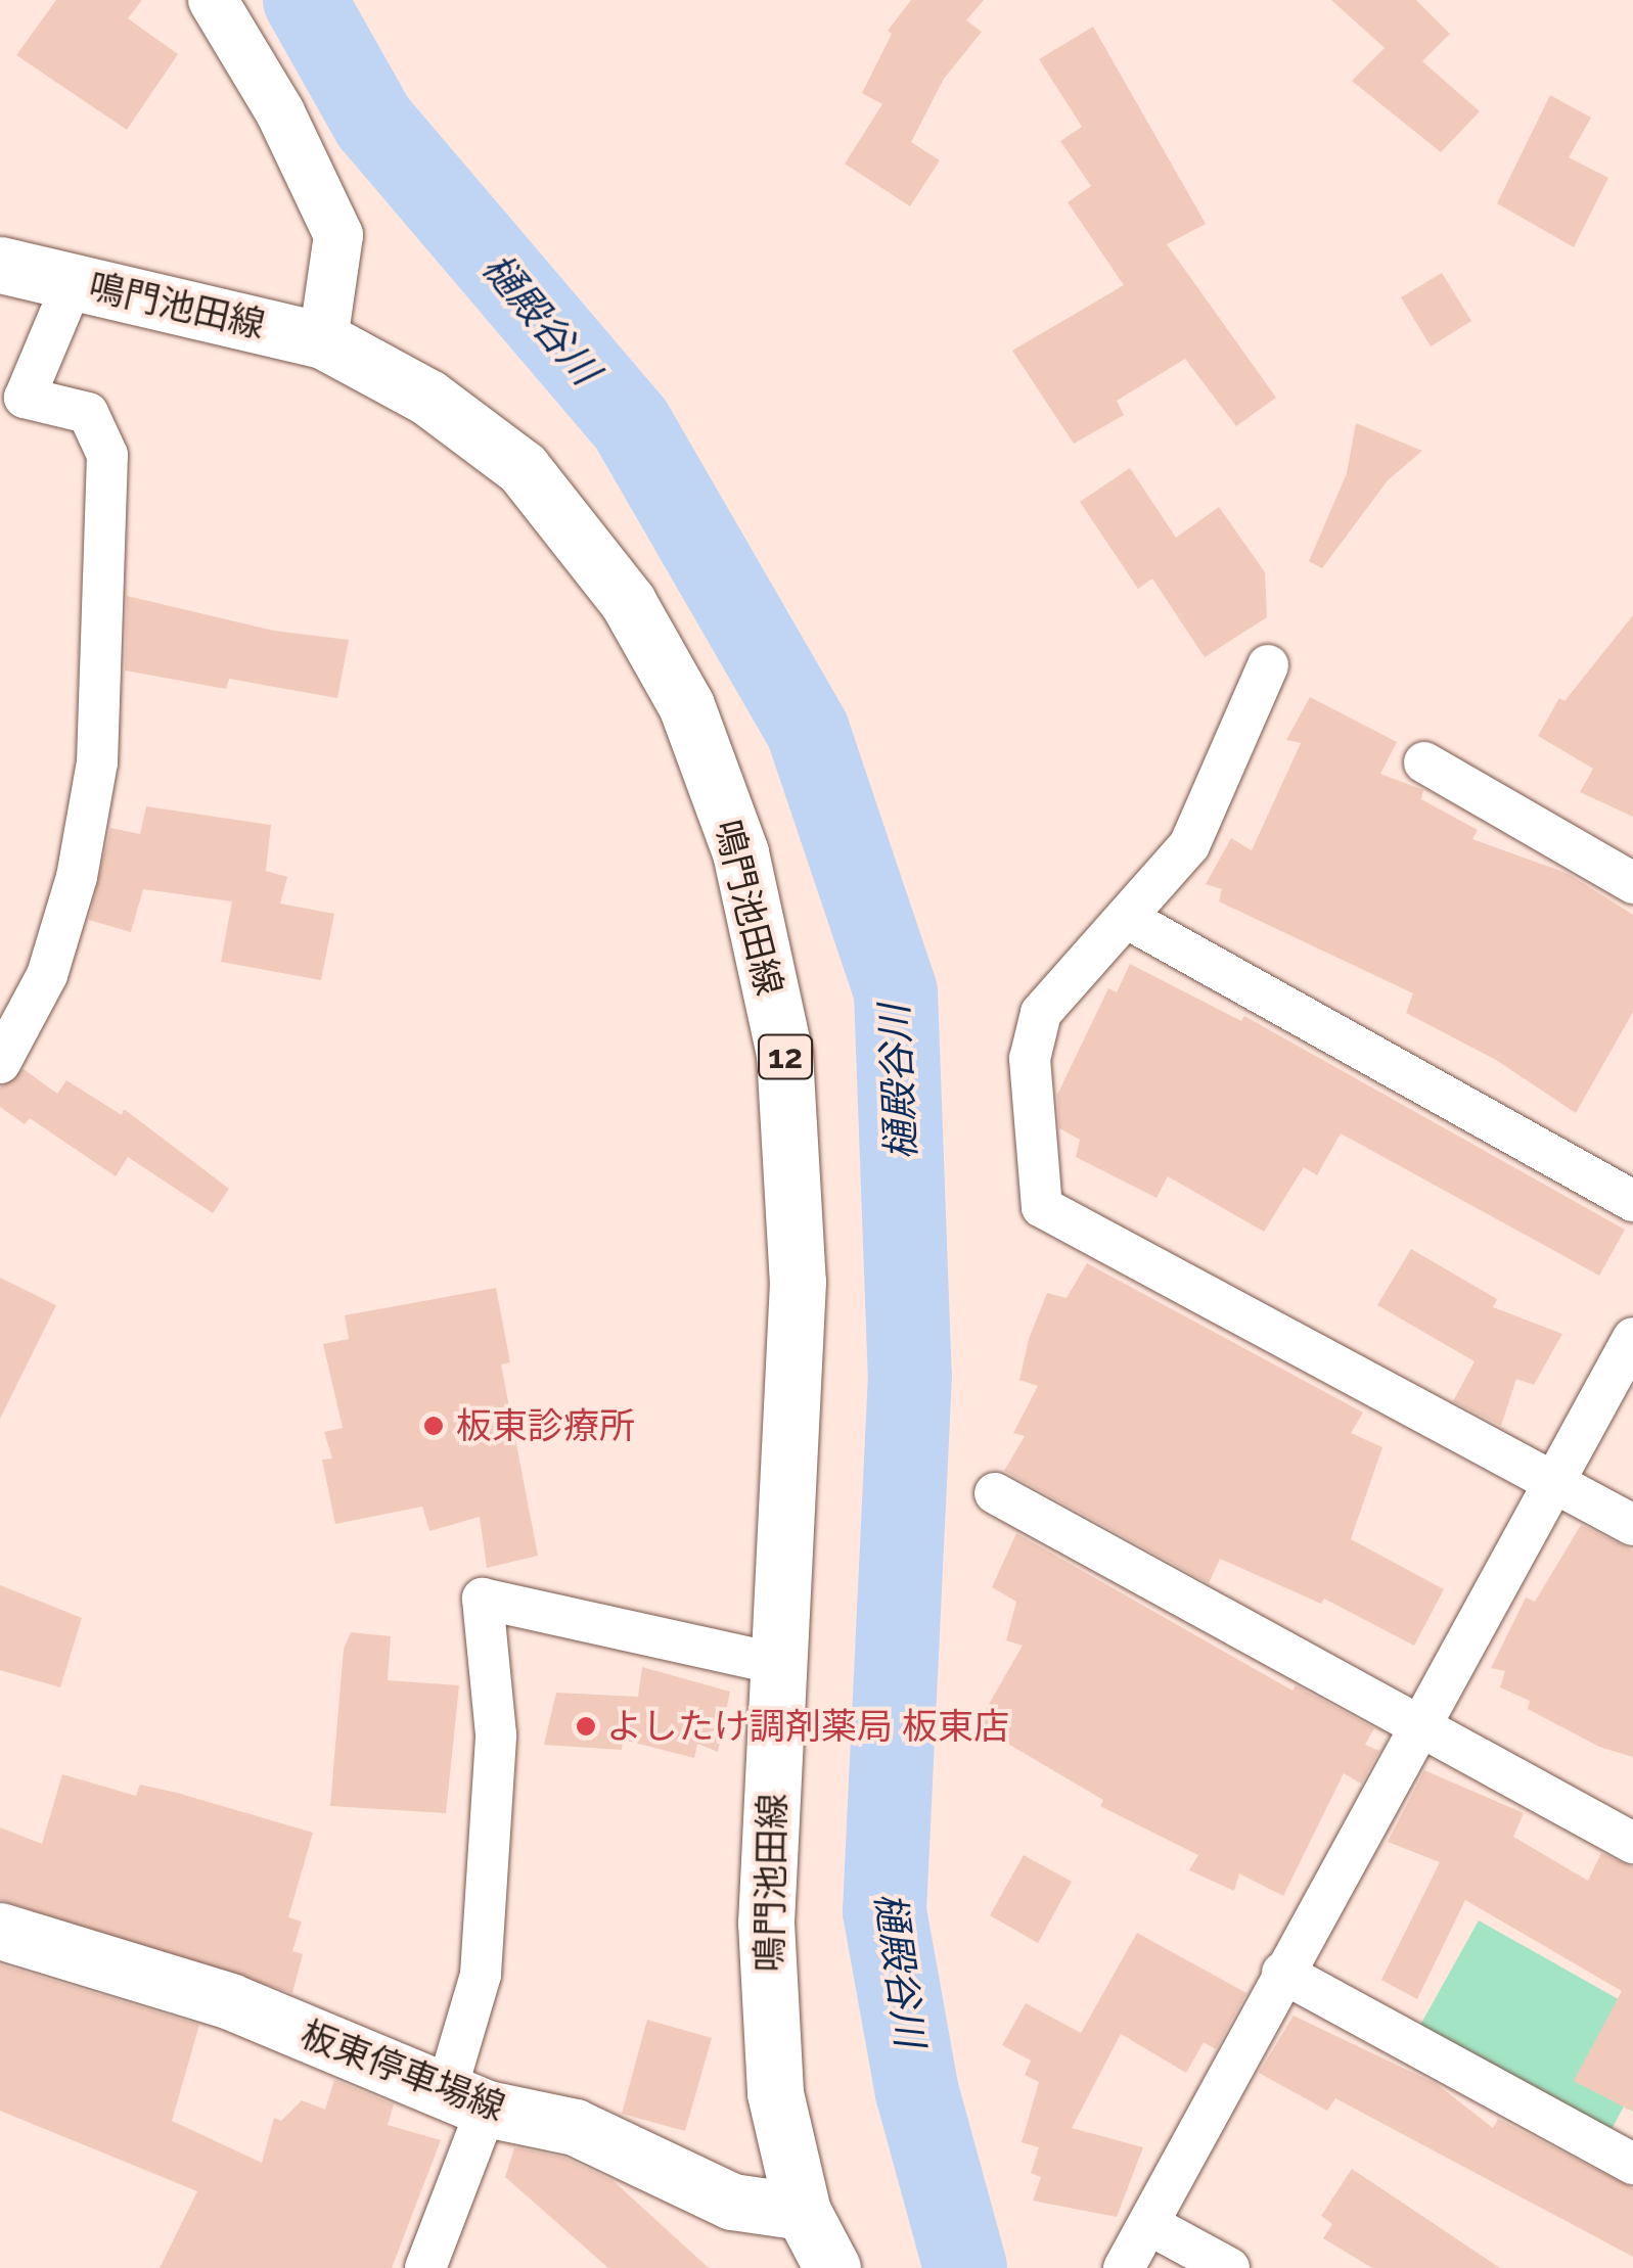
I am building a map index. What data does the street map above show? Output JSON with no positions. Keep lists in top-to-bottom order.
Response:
{
  "streets": {
    "main road": ["鳴門池田線", "12", "板東停車場線"]
  },
  "crossings": [
    ["鳴門池田線", "板東停車場線"]
  ],
  "water": ["樋殿谷川"],
  "places": ["板東診療所", "よしたけ調剤薬局 板東店"]
}
